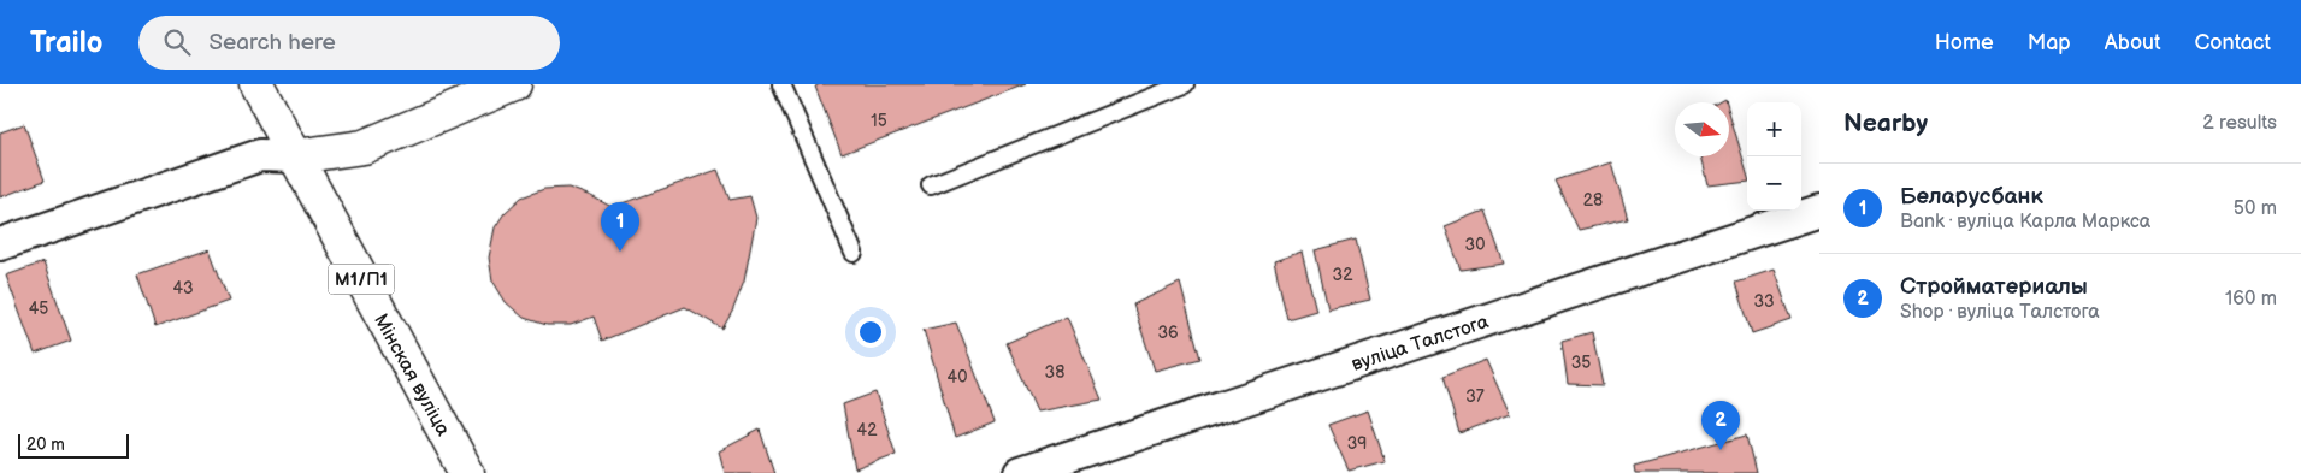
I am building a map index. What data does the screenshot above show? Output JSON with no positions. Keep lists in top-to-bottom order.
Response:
{
  "streets": {
    "main road": ["М1/П1", "Мінская вуліца"],
    "street": ["вуліца Талстога"]
  },
  "house_numbers": [
    "15",
    "28",
    "30",
    "32",
    "43",
    "33",
    "45",
    "36",
    "35",
    "38",
    "40",
    "37",
    "42",
    "39"
  ],
  "scale_bar": "20 m",
  "north": "right",
  "page": {
    "header": "Trailo",
    "search": "Search here",
    "nav": [
      "Home",
      "Map",
      "About",
      "Contact"
    ],
    "heading": ["Nearby", "2 results"],
    "map_buttons": ["+", "−"],
    "list": [
      {
        "mark": "1",
        "name": "Беларусбанк",
        "note": "Bank · вуліца Карла Маркса",
        "value": "50 m"
      },
      {
        "mark": "2",
        "name": "Стройматериалы",
        "note": "Shop · вуліца Талстога",
        "value": "160 m"
      }
    ],
    "pins": ["1", "2"],
    "scale": "20 m"
  }
}
